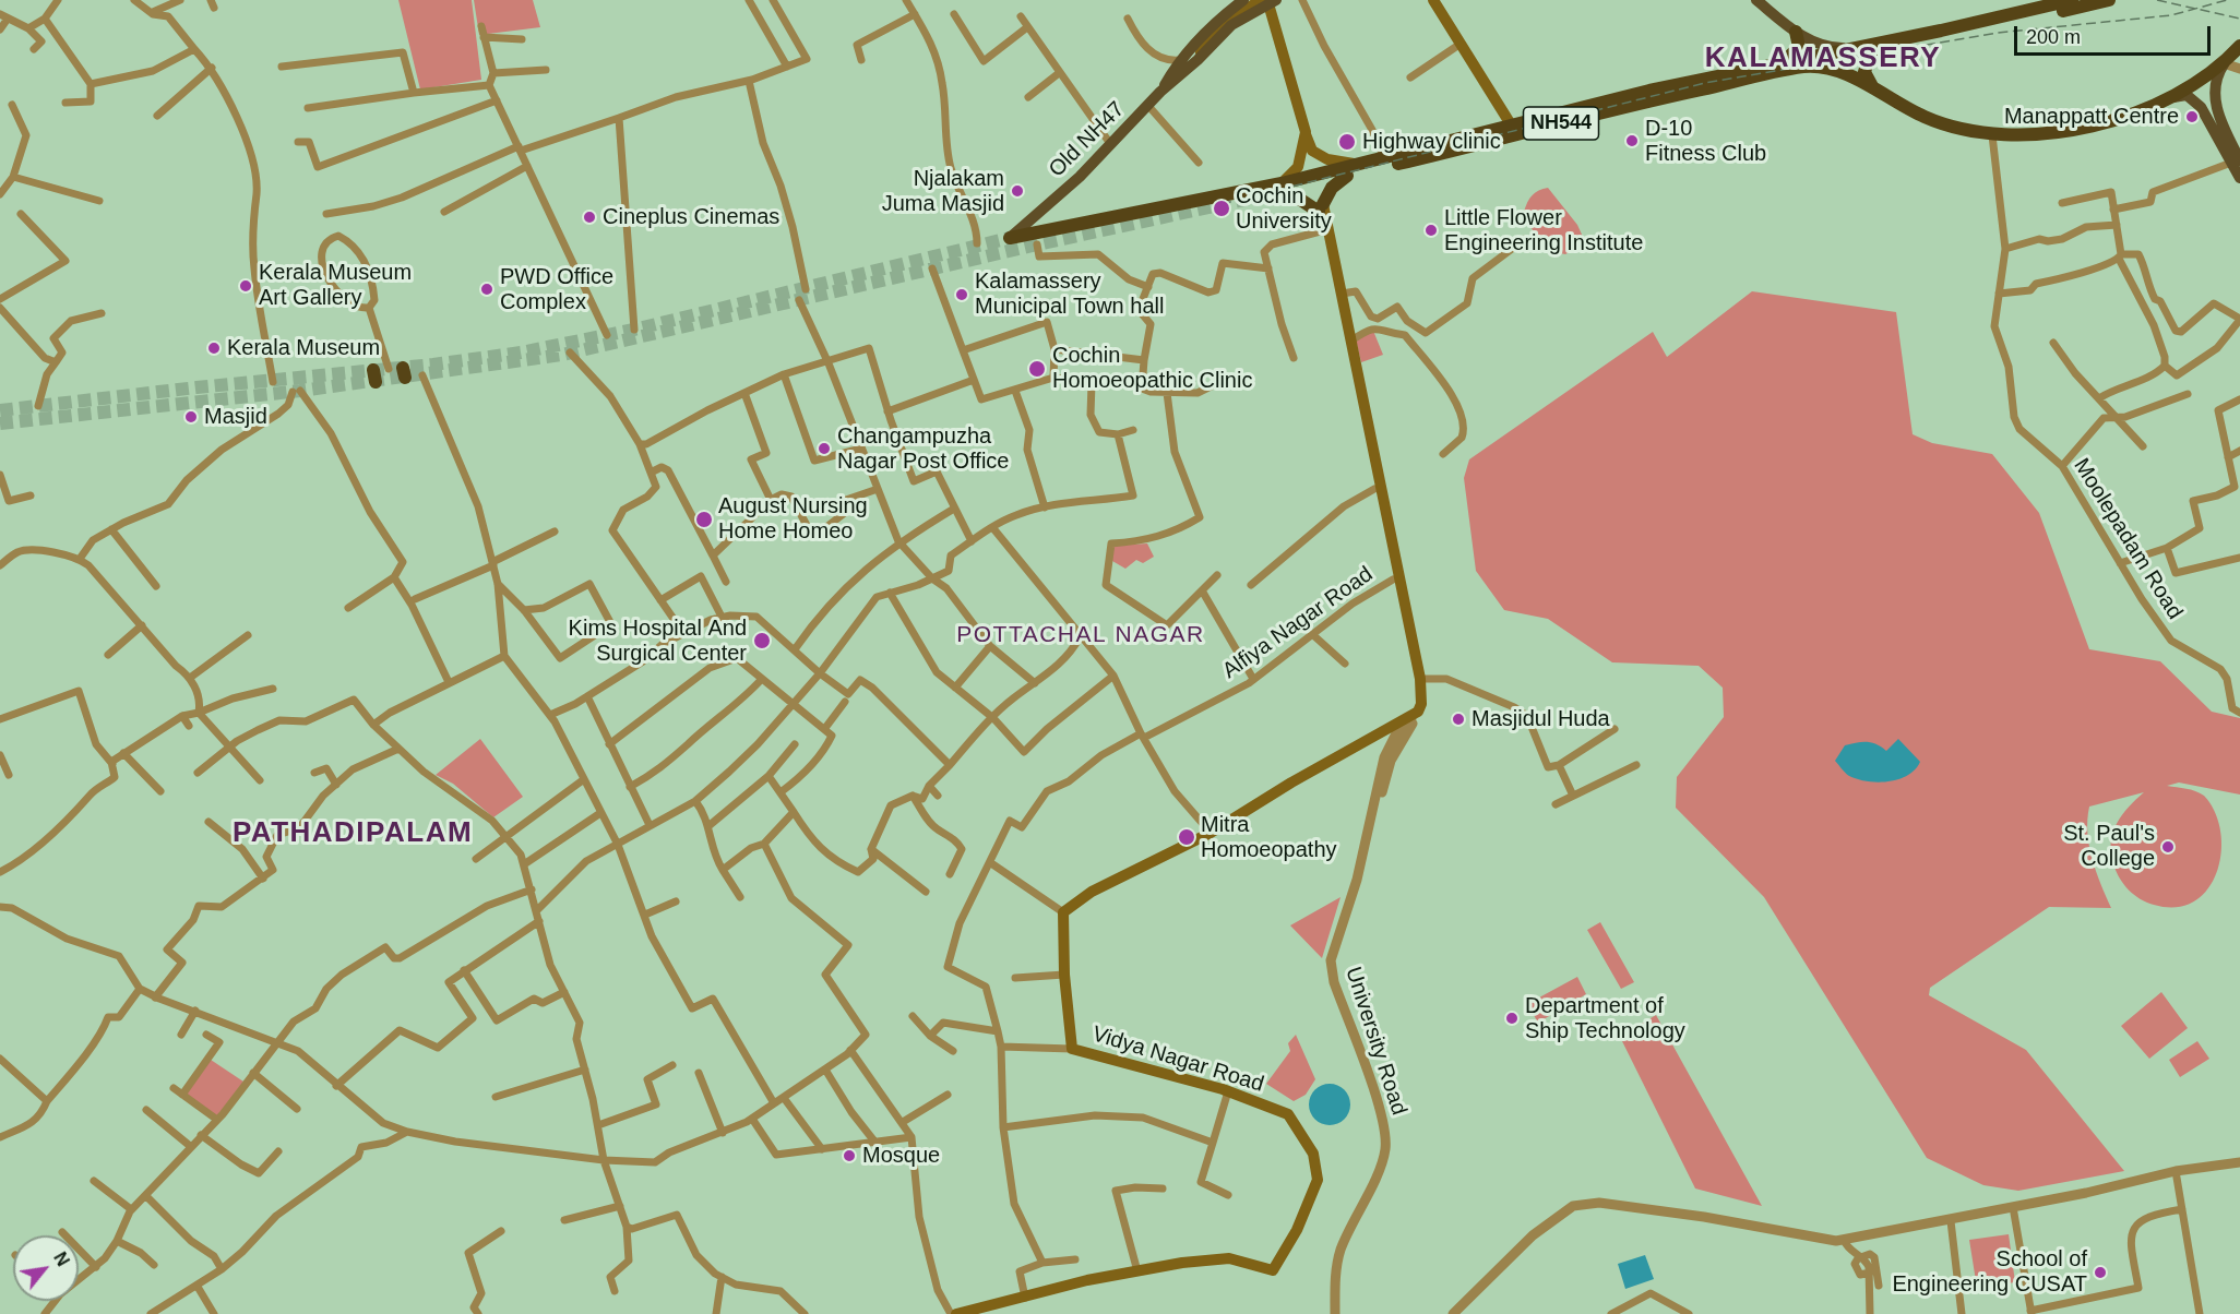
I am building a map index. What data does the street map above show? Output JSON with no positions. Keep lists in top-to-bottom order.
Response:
{
  "streets": {
    "highway": ["NH544"],
    "main road": ["Old NH47", "Vidya Nagar Road"],
    "street": ["Moolepadam Road", "Alfiya Nagar Road", "University Road"]
  },
  "districts": ["KALAMASSERY", "POTTACHAL NAGAR", "PATHADIPALAM"],
  "places": [
    "Manappatt Centre",
    "D-10 Fitness Club",
    "Highway clinic",
    "Njalakam Juma Masjid",
    "Cochin University",
    "Cineplus Cinemas",
    "Little Flower Engineering Institute",
    "Kerala Museum Art Gallery",
    "PWD Office Complex",
    "Kalamassery Municipal Town hall",
    "Kerala Museum",
    "Cochin Homoeopathic Clinic",
    "Masjid",
    "Changampuzha Nagar Post Office",
    "August Nursing Home Homeo",
    "Kims Hospital And Surgical Center",
    "Masjidul Huda",
    "Mitra Homoeopathy",
    "St. Paul's College",
    "Department of Ship Technology",
    "Mosque",
    "School of Engineering CUSAT"
  ],
  "scale_bar": "200 m",
  "north": "top right"
}
